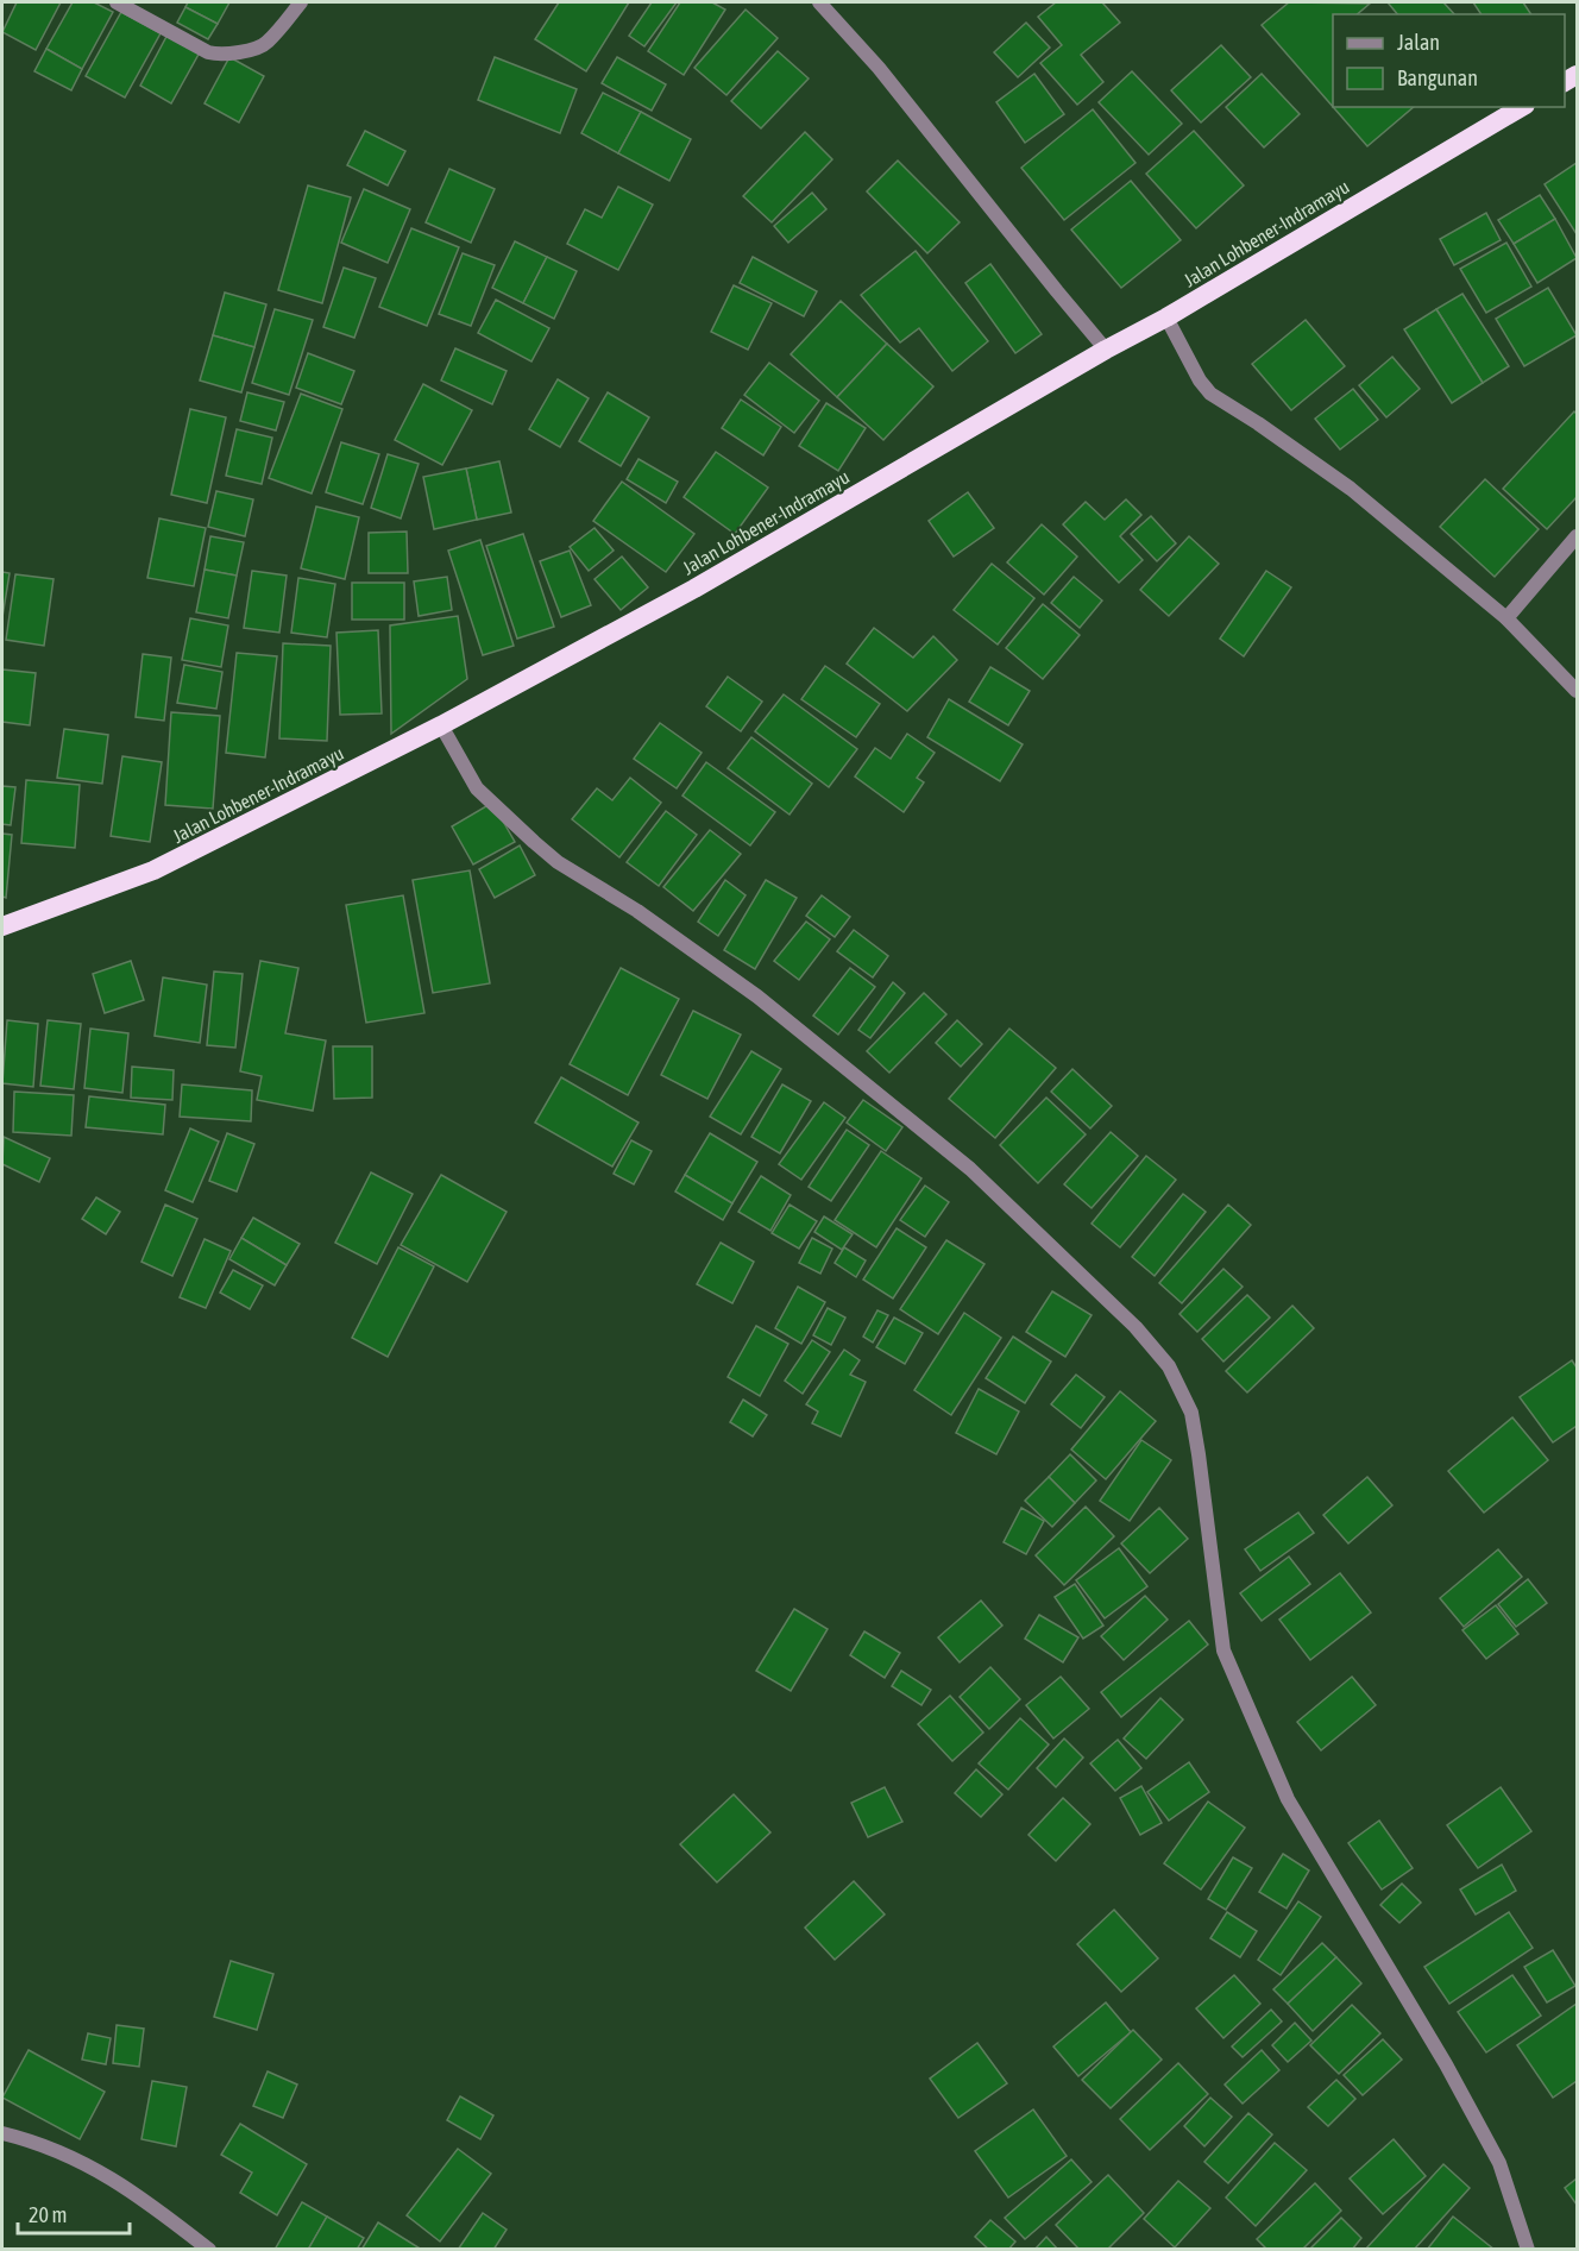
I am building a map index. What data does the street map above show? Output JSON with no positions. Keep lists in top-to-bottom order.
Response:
{
  "streets": {
    "highway": ["Jalan Lohbener-Indramayu"]
  },
  "legend": ["Jalan", "Bangunan"],
  "scale_bar": "20 m"
}
